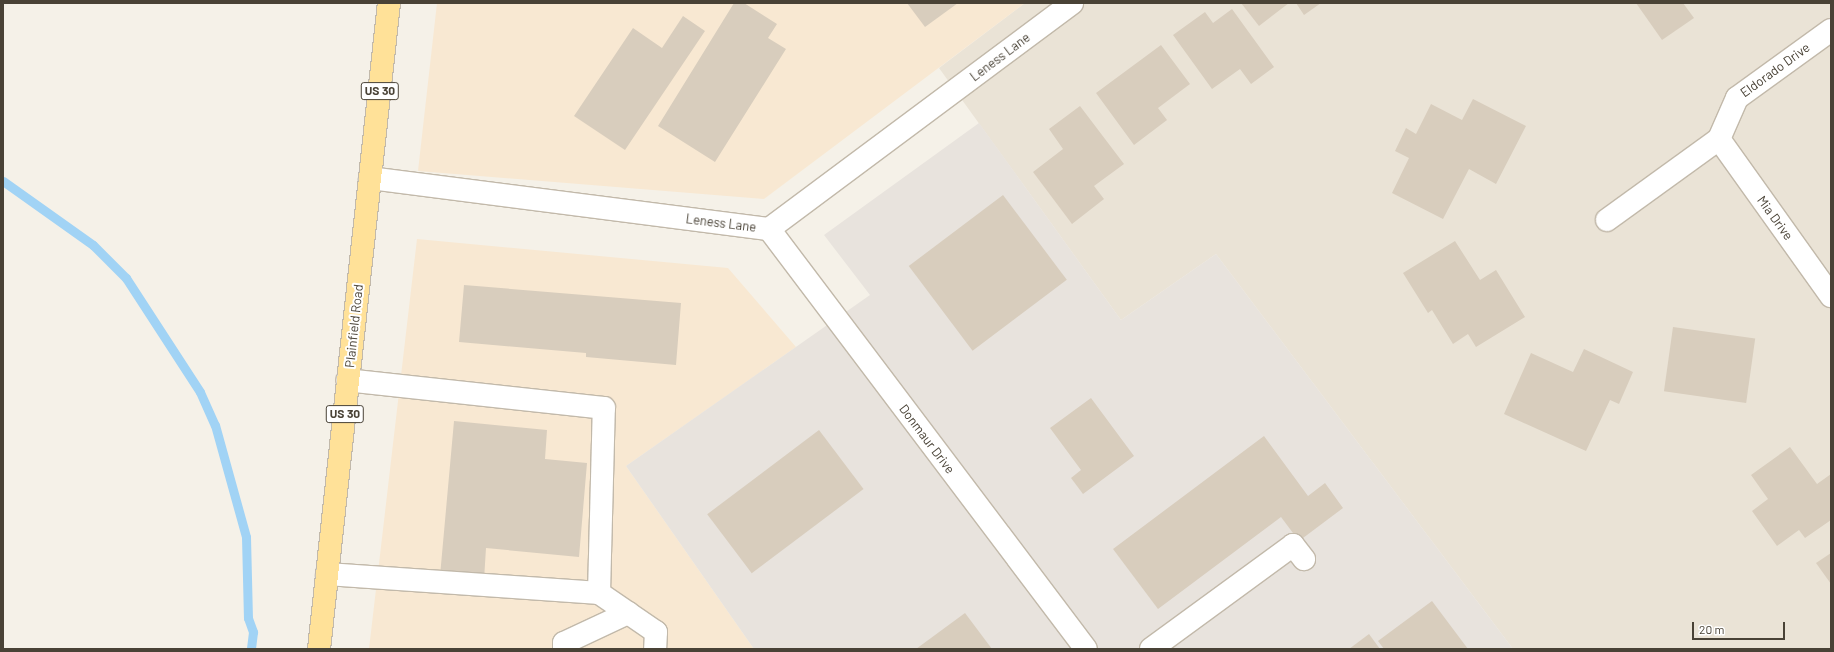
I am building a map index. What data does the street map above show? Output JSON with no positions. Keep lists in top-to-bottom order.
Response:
{
  "streets": {
    "main road": ["US 30", "Plainfield Road"],
    "street": [
      "Leness Lane",
      "Eldorado Drive",
      "Mia Drive",
      "Donmaur Drive"
    ]
  },
  "crossings": [
    ["Leness Lane", "Plainfield Road"],
    ["Leness Lane", "Donmaur Drive"],
    ["Eldorado Drive", "Mia Drive"]
  ],
  "scale_bar": "20 m"
}
